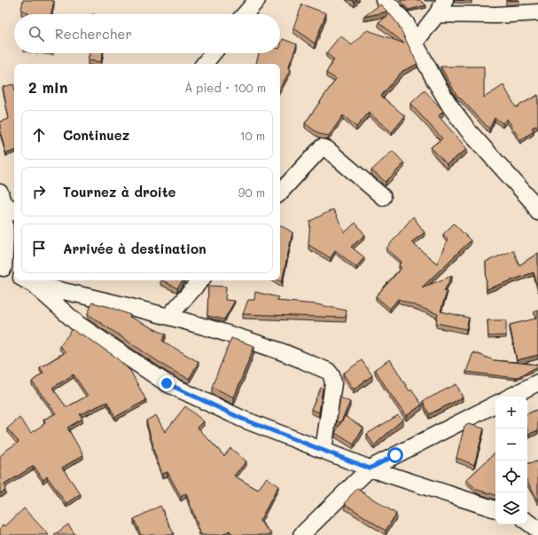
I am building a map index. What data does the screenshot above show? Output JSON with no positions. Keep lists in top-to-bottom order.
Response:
{
  "page": {
    "search": "Rechercher",
    "heading": ["2 min", "À pied · 100 m"],
    "list": [
      ["Continuez", "10 m"],
      ["Tournez à droite", "90 m"],
      "Arrivée à destination"
    ],
    "map_buttons": ["+", "−"]
  }
}
